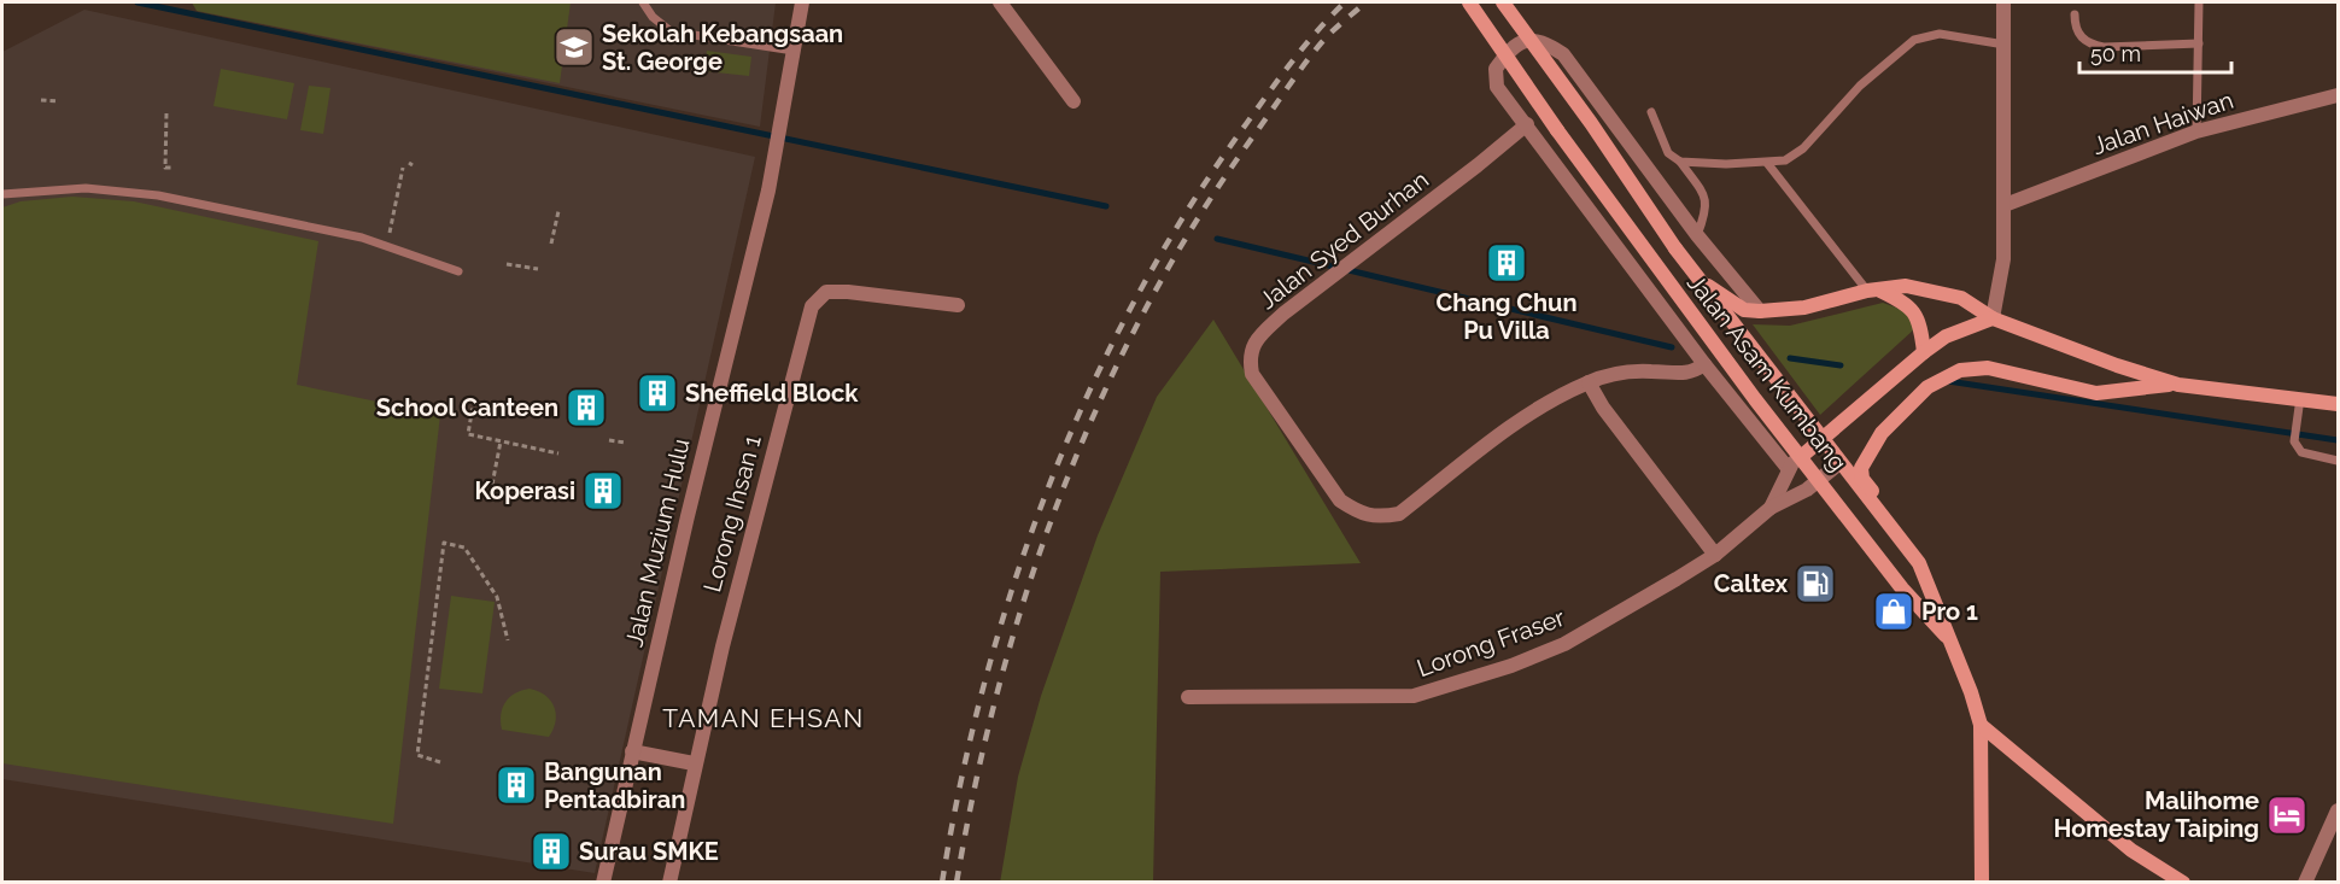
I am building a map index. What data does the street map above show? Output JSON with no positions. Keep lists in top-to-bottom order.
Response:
{
  "streets": {
    "main road": ["Jalan Asam Kumbang"],
    "street": [
      "Jalan Haiwan",
      "Jalan Syed Burhan",
      "Lorong Ihsan 1",
      "Jalan Muzium Hulu",
      "Lorong Fraser"
    ]
  },
  "crossings": [
    ["Jalan Asam Kumbang", "Lorong Fraser"]
  ],
  "districts": ["TAMAN EHSAN"],
  "places": {
    "school or university": ["Sekolah Kebangsaan St. George"],
    "building": [
      "Chang Chun Pu Villa",
      "Sheffield Block",
      "School Canteen",
      "Koperasi",
      "Bangunan Pentadbiran",
      "Surau SMKE"
    ],
    "fuel station": ["Caltex"],
    "shop": ["Pro 1"],
    "hotel": ["Malihome Homestay Taiping"]
  },
  "scale_bar": "50 m"
}
